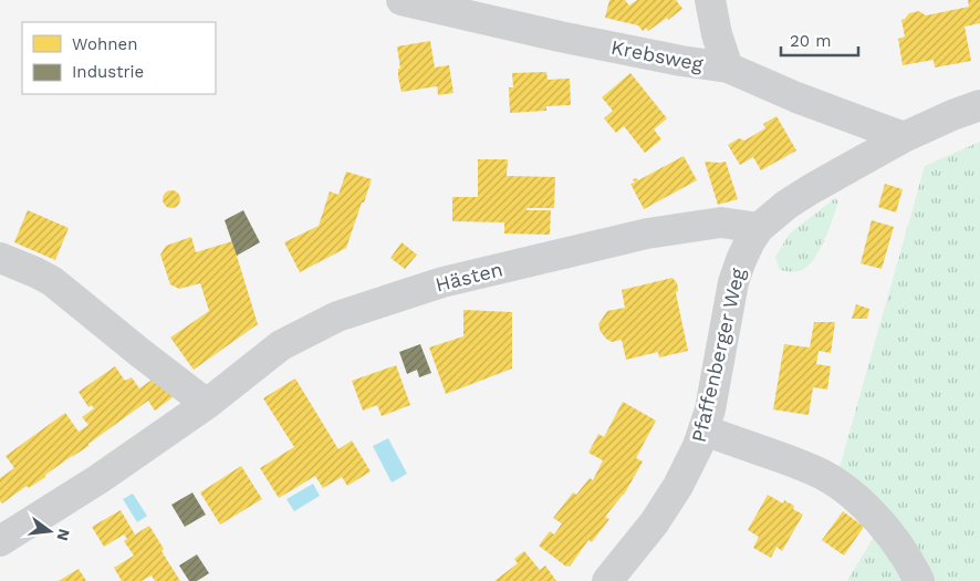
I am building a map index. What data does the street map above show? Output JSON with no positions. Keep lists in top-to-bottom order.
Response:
{
  "streets": {
    "street": ["Krebsweg", "Hästen", "Pfaffenberger Weg"]
  },
  "crossings": [
    ["Krebsweg", "Pfaffenberger Weg"],
    ["Hästen", "Pfaffenberger Weg"]
  ],
  "legend": ["Wohnen", "Industrie"],
  "scale_bar": "20 m",
  "north": "right"
}
